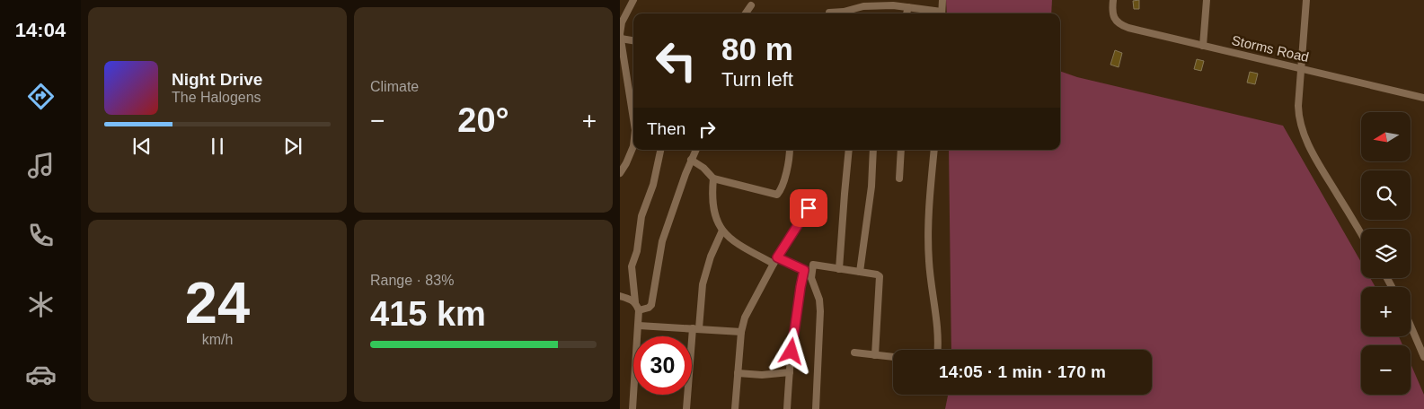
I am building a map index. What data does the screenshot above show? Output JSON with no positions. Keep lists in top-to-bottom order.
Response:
{
  "streets": {
    "street": ["Storms Road"]
  },
  "north": "left",
  "page": {
    "tabs": "14:04",
    "tile": [
      "Climate",
      ["24", "km/h"],
      ["Range · 83%", "415 km"]
    ],
    "turn": ["80 m", "Turn left"],
    "song": ["Night Drive", "The Halogens"],
    "heat": ["−", "20°", "+"],
    "then": "Then",
    "map_buttons": ["+", "−"],
    "limit": "30",
    "trip": "14:05 · 1 min · 170 m"
  }
}
